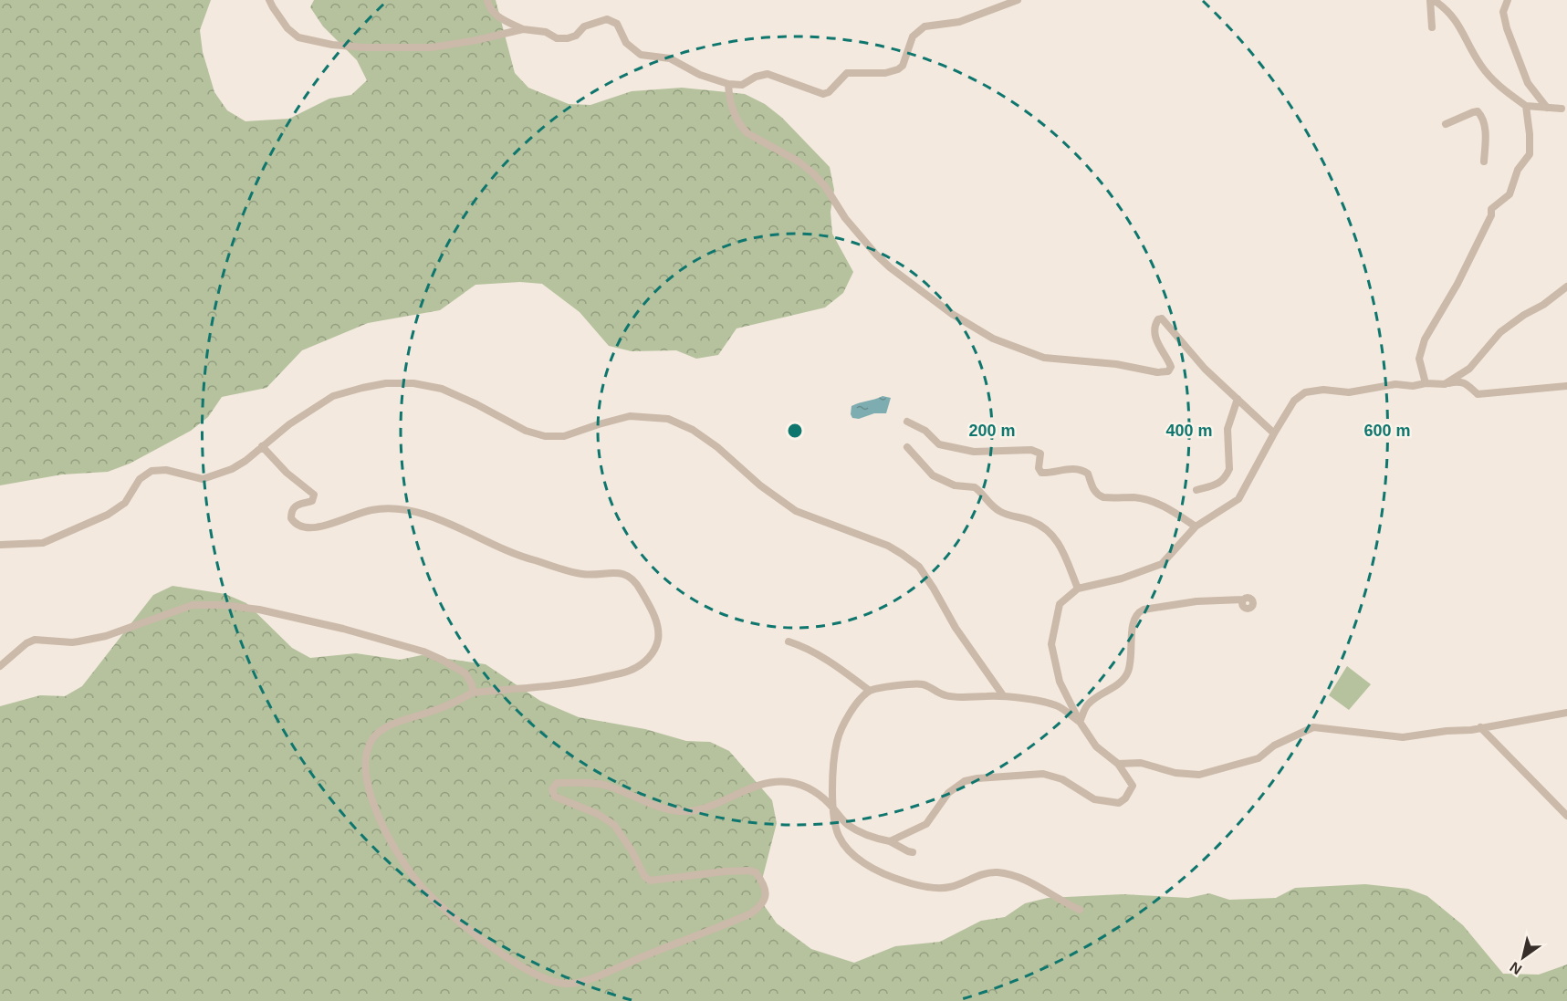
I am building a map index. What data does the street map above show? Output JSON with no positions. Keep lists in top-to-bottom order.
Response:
{
  "north": "bottom left",
  "rings": ["200 m", "400 m", "600 m"]
}
